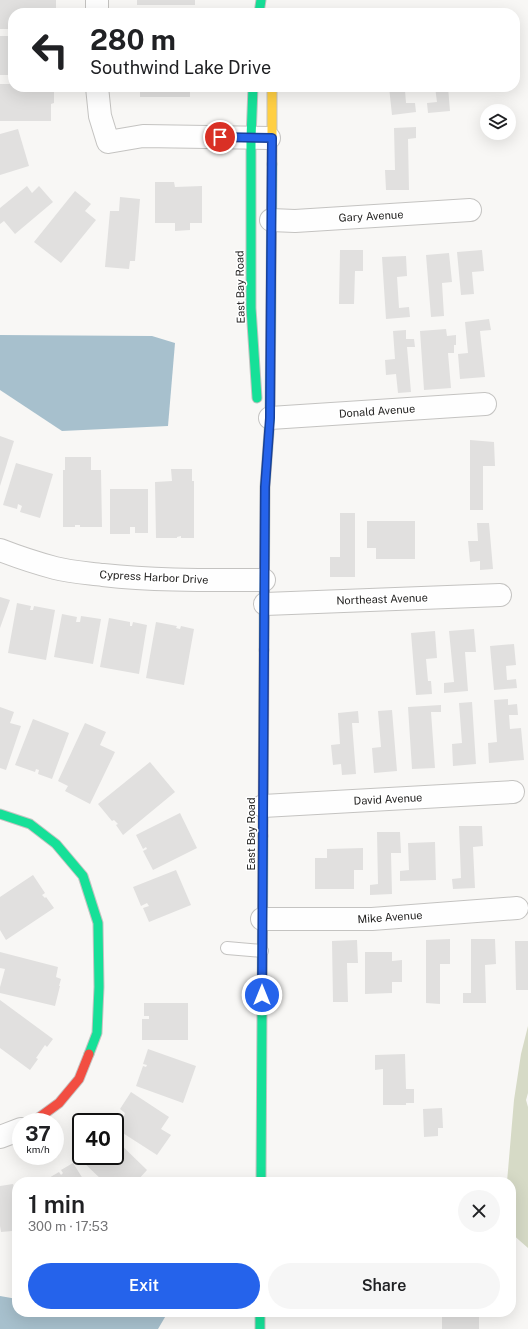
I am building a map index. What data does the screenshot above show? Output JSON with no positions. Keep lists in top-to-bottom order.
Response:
{
  "streets": {
    "street": [
      "Gary Avenue",
      "East Bay Road",
      "Donald Avenue",
      "Cypress Harbor Drive",
      "Northeast Avenue",
      "David Avenue",
      "Mike Avenue"
    ]
  },
  "crossings": [
    ["Gary Avenue", "East Bay Road"],
    ["East Bay Road", "Donald Avenue"],
    ["East Bay Road", "Cypress Harbor Drive"],
    ["East Bay Road", "Northeast Avenue"],
    ["East Bay Road", "David Avenue"],
    ["East Bay Road", "Mike Avenue"]
  ],
  "page": {
    "turn": ["280 m", "Southwind Lake Drive"],
    "speed": "37 km/h",
    "limit": "40",
    "heading": ["1 min", "300 m · 17:53"],
    "buttons": ["Exit", "Share"]
  }
}
